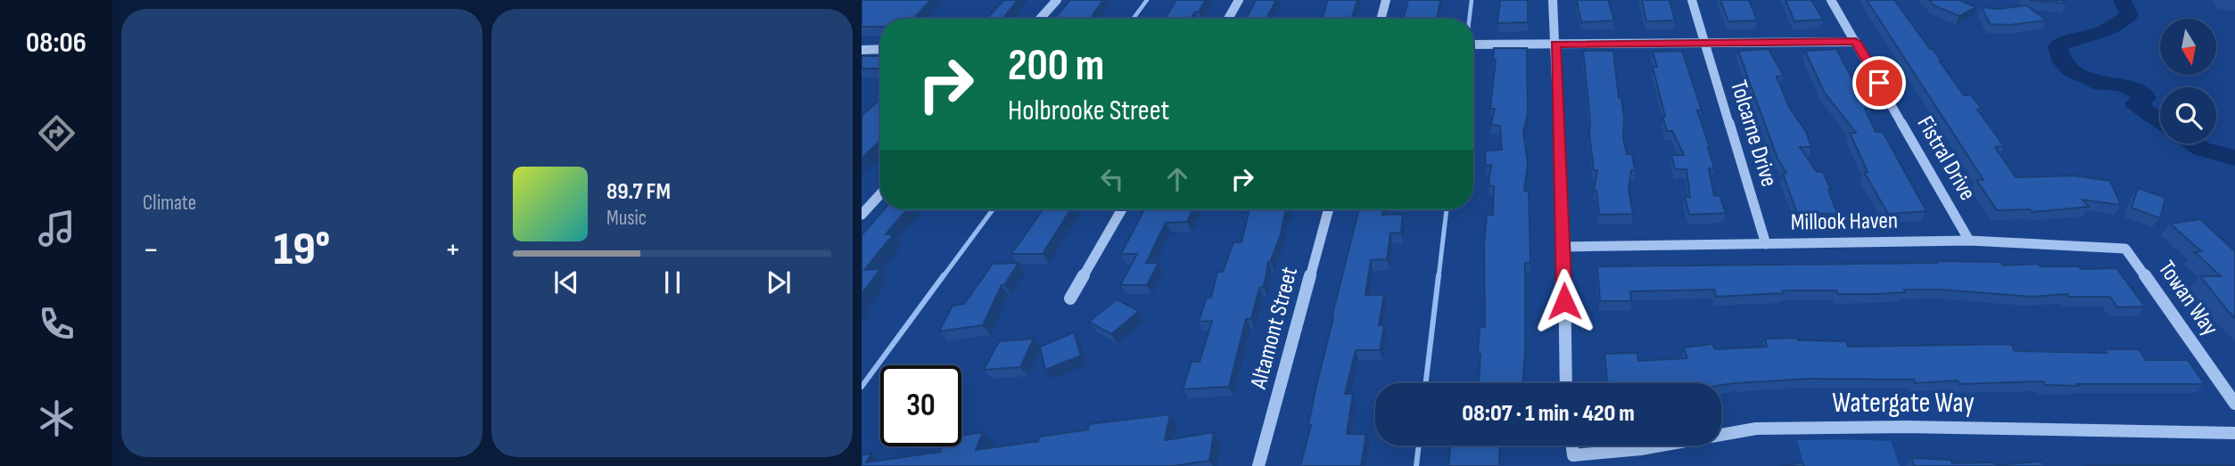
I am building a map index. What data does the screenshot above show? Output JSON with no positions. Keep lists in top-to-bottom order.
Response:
{
  "streets": {
    "street": [
      "Tolcarne Drive",
      "Fistral Drive",
      "Millook Haven",
      "Towan Way",
      "Altamont Street",
      "Watergate Way"
    ]
  },
  "crossings": [
    ["Tolcarne Drive", "Millook Haven"],
    ["Fistral Drive", "Millook Haven"],
    ["Millook Haven", "Towan Way"]
  ],
  "north": "bottom",
  "page": {
    "tabs": "08:06",
    "tile": "Climate",
    "turn": ["200 m", "Holbrooke Street"],
    "song": ["89.7 FM", "Music"],
    "heat": ["−", "19°", "+"],
    "limit": "30",
    "trip": "08:07 · 1 min · 420 m"
  }
}
